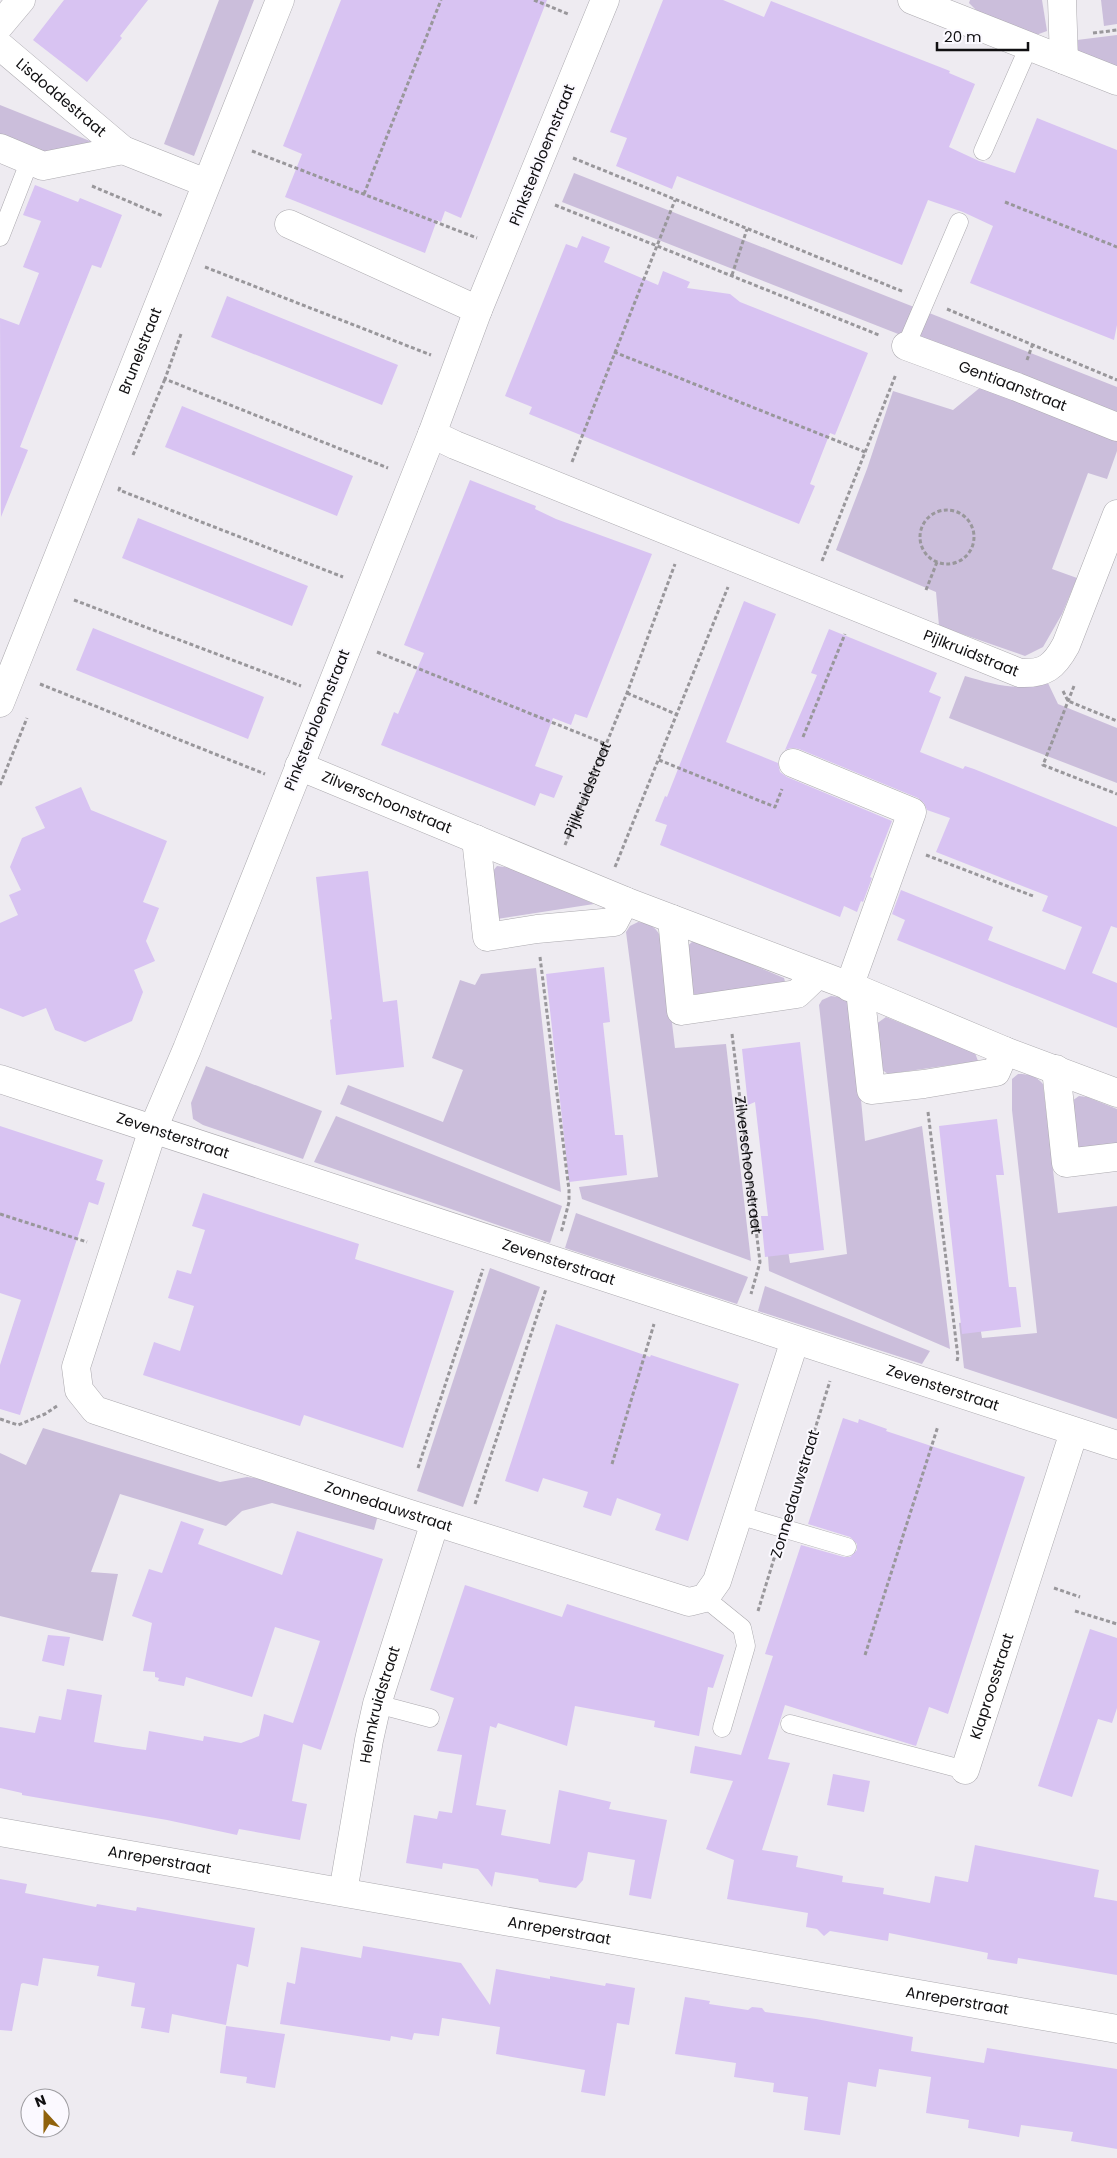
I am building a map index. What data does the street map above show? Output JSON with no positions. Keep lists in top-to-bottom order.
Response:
{
  "streets": {
    "street": [
      "Lisdoddestraat",
      "Pinksterbloemstraat",
      "Brunelstraat",
      "Gentiaanstraat",
      "Pijlkruidstraat",
      "Zilverschoonstraat",
      "Zevensterstraat",
      "Zonnedauwstraat",
      "Klaproosstraat",
      "Helmkruidstraat",
      "Anreperstraat"
    ]
  },
  "crossings": [
    ["Lisdoddestraat", "Brunelstraat"],
    ["Pinksterbloemstraat", "Pijlkruidstraat"],
    ["Pinksterbloemstraat", "Zilverschoonstraat"],
    ["Pinksterbloemstraat", "Zevensterstraat"],
    ["Pijlkruidstraat", "Zilverschoonstraat"],
    ["Zilverschoonstraat", "Zevensterstraat"],
    ["Zevensterstraat", "Zonnedauwstraat"],
    ["Zevensterstraat", "Klaproosstraat"],
    ["Zonnedauwstraat", "Helmkruidstraat"],
    ["Helmkruidstraat", "Anreperstraat"]
  ],
  "scale_bar": "20 m",
  "north": "top"
}
